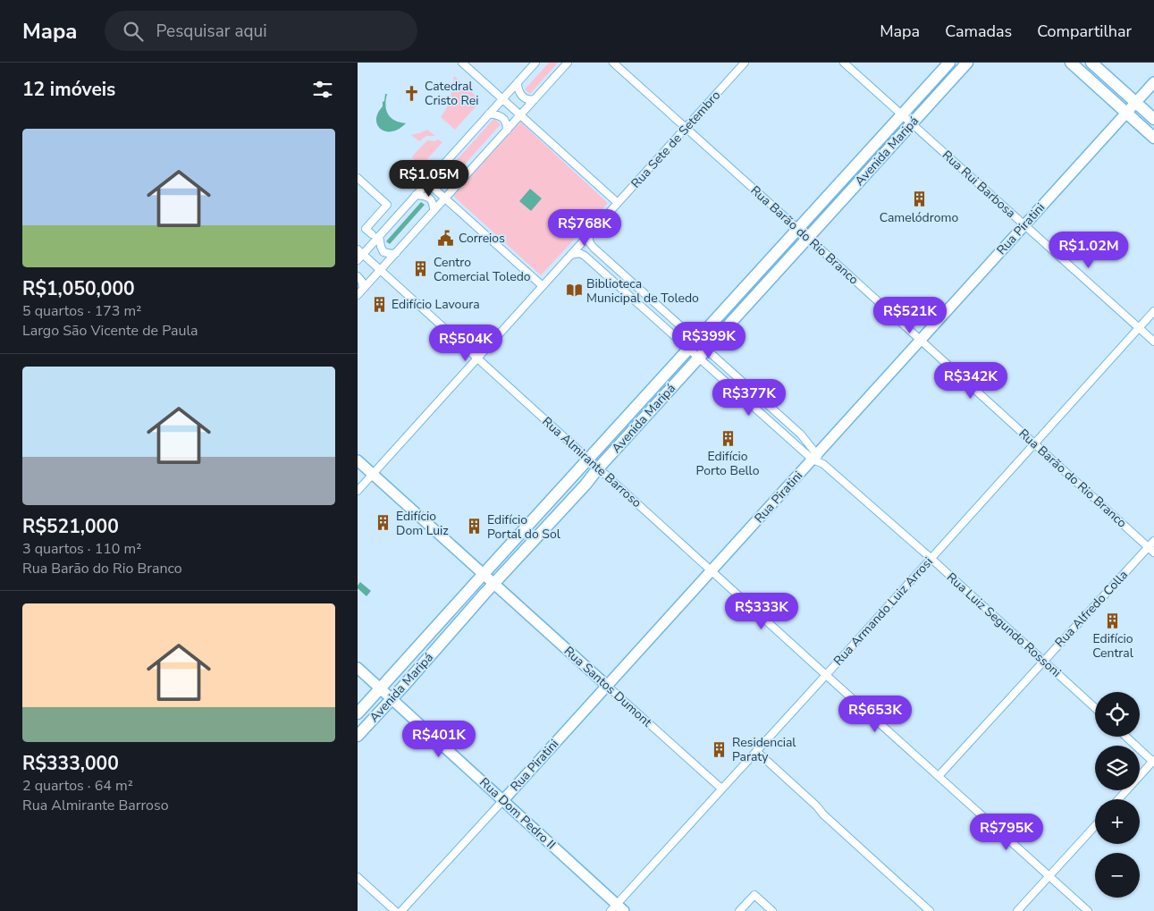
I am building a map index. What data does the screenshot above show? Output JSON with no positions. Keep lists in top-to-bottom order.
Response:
{
  "streets": {
    "main road": ["Avenida Maripá"],
    "street": [
      "Rua Sete de Setembro",
      "Rua Rui Barbosa",
      "Rua Piratini",
      "Rua Barão do Rio Branco",
      "Rua Almirante Barroso",
      "Rua Alfredo Colla",
      "Rua Armando Luiz Arrosi",
      "Rua Luiz Segundo Rossoni",
      "Rua Santos Dumont",
      "Rua Dom Pedro II"
    ]
  },
  "crossings": [
    ["Rua Sete de Setembro", "Rua Barão do Rio Branco"],
    ["Rua Sete de Setembro", "Rua Almirante Barroso"],
    ["Avenida Maripá", "Rua Rui Barbosa"],
    ["Avenida Maripá", "Rua Barão do Rio Branco"],
    ["Avenida Maripá", "Rua Almirante Barroso"],
    ["Avenida Maripá", "Rua Santos Dumont"],
    ["Avenida Maripá", "Rua Dom Pedro II"],
    ["Rua Rui Barbosa", "Rua Piratini"],
    ["Rua Rui Barbosa", "Rua Armando Luiz Arrosi"],
    ["Rua Piratini", "Rua Barão do Rio Branco"],
    ["Rua Piratini", "Rua Almirante Barroso"],
    ["Rua Piratini", "Rua Luiz Segundo Rossoni"],
    ["Rua Piratini", "Rua Santos Dumont"],
    ["Rua Piratini", "Rua Dom Pedro II"],
    ["Rua Barão do Rio Branco", "Rua Alfredo Colla"],
    ["Rua Barão do Rio Branco", "Rua Armando Luiz Arrosi"],
    ["Rua Almirante Barroso", "Rua Alfredo Colla"],
    ["Rua Almirante Barroso", "Rua Armando Luiz Arrosi"],
    ["Rua Alfredo Colla", "Rua Luiz Segundo Rossoni"],
    ["Rua Armando Luiz Arrosi", "Rua Luiz Segundo Rossoni"],
    ["Rua Armando Luiz Arrosi", "Rua Santos Dumont"],
    ["Rua Armando Luiz Arrosi", "Rua Dom Pedro II"]
  ],
  "places": {
    "church": ["Catedral Cristo Rei"],
    "building": [
      "Camelódromo",
      "Centro Comercial Toledo",
      "Edifício Lavoura",
      "Edifício Porto Bello",
      "Edifício Dom Luiz",
      "Edifício Portal do Sol",
      "Edifício Central",
      "Residencial Paraty"
    ],
    "public building": ["Correios"],
    "library": ["Biblioteca Municipal de Toledo"]
  },
  "page": {
    "header": "Mapa",
    "search": "Pesquisar aqui",
    "nav": ["Mapa", "Camadas", "Compartilhar"],
    "heading": "12 imóveis",
    "list": [
      {
        "name": "R$1,050,000",
        "note": "5 quartos · 173 m² · Largo São Vicente de Paula"
      },
      {
        "name": "R$521,000",
        "note": "3 quartos · 110 m² · Rua Barão do Rio Branco"
      },
      {
        "name": "R$333,000",
        "note": "2 quartos · 64 m² · Rua Almirante Barroso"
      }
    ],
    "price": [
      "R$1.05M",
      "R$768K",
      "R$1.02M",
      "R$521K",
      "R$399K",
      "R$504K",
      "R$342K",
      "R$377K",
      "R$333K",
      "R$653K",
      "R$401K",
      "R$795K"
    ],
    "map_buttons": ["+", "−"]
  }
}
